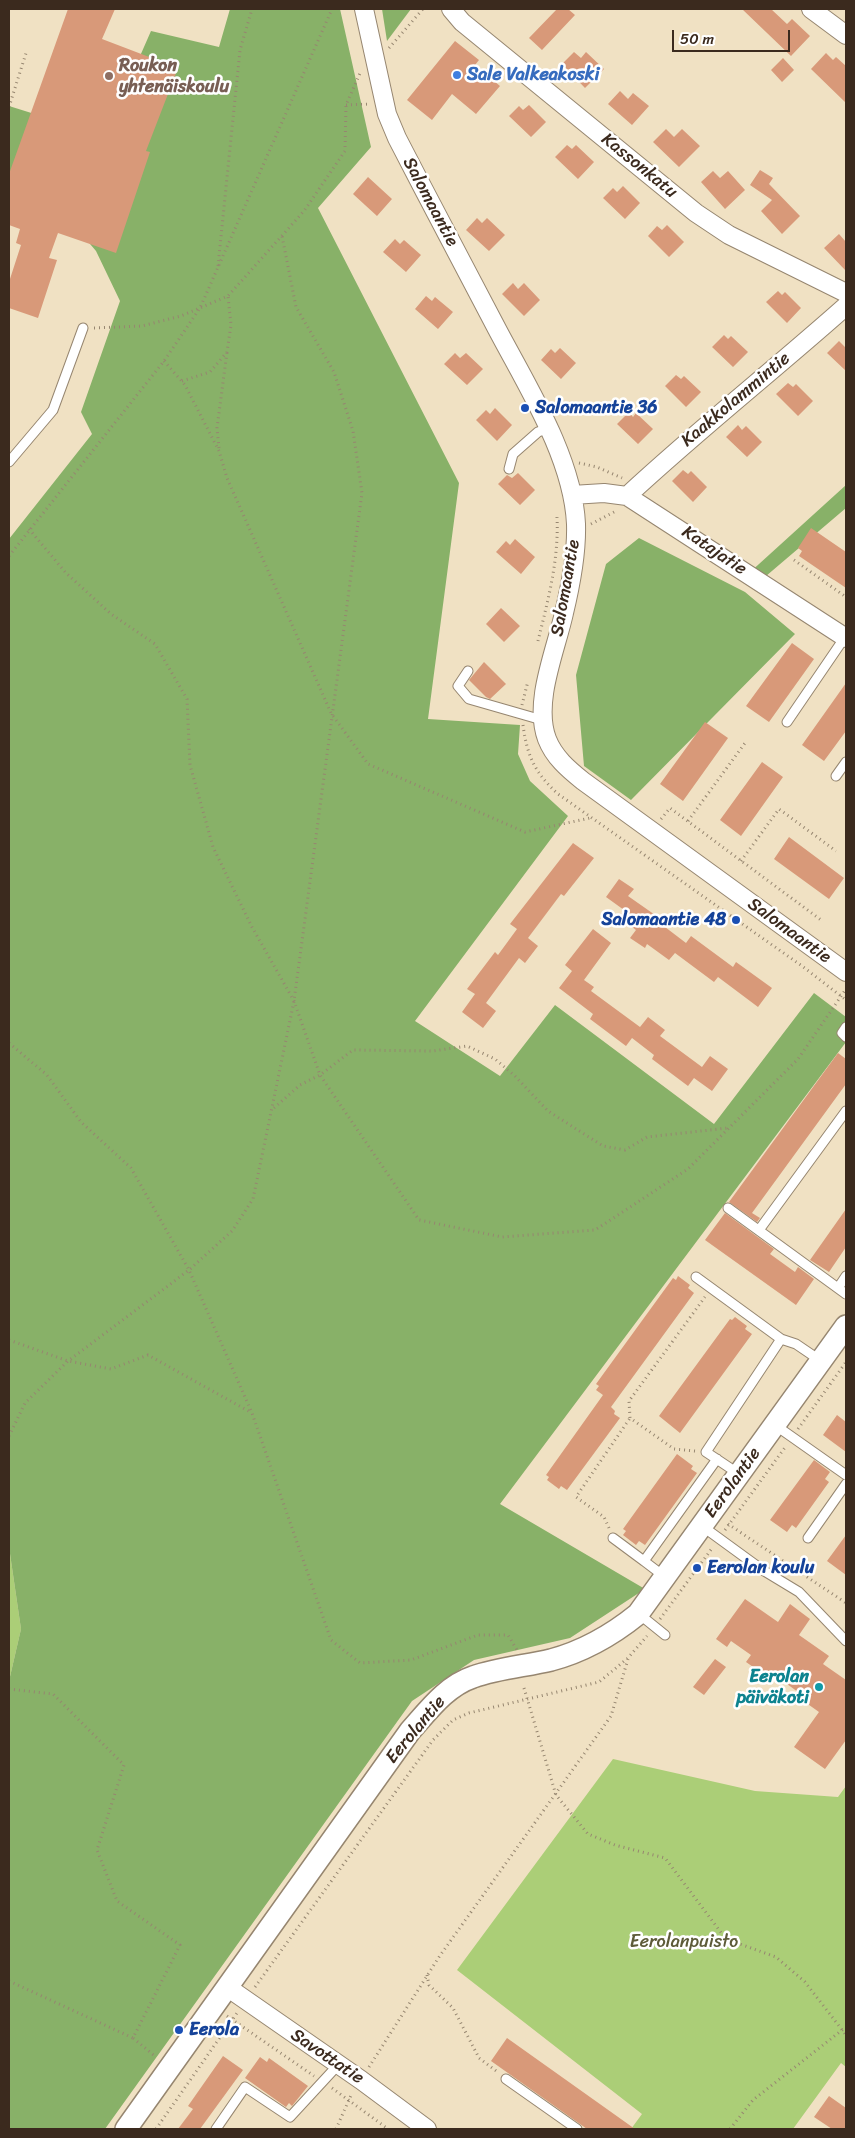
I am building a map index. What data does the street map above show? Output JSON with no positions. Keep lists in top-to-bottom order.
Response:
{
  "streets": {
    "street": [
      "Kassonkatu",
      "Salomaantie",
      "Kaakkolammintie",
      "Katajatie",
      "Eerolantie",
      "Savottatie"
    ]
  },
  "crossings": [
    ["Salomaantie", "Katajatie"],
    ["Kaakkolammintie", "Katajatie"],
    ["Eerolantie", "Savottatie"]
  ],
  "parks": ["Eerolanpuisto"],
  "places": [
    "Sale Valkeakoski",
    "Roukon yhtenäiskoulu",
    "Salomaantie 36",
    "Salomaantie 48",
    "Eerolan koulu",
    "Eerolan päiväkoti",
    "Eerola"
  ],
  "scale_bar": "50 m"
}
